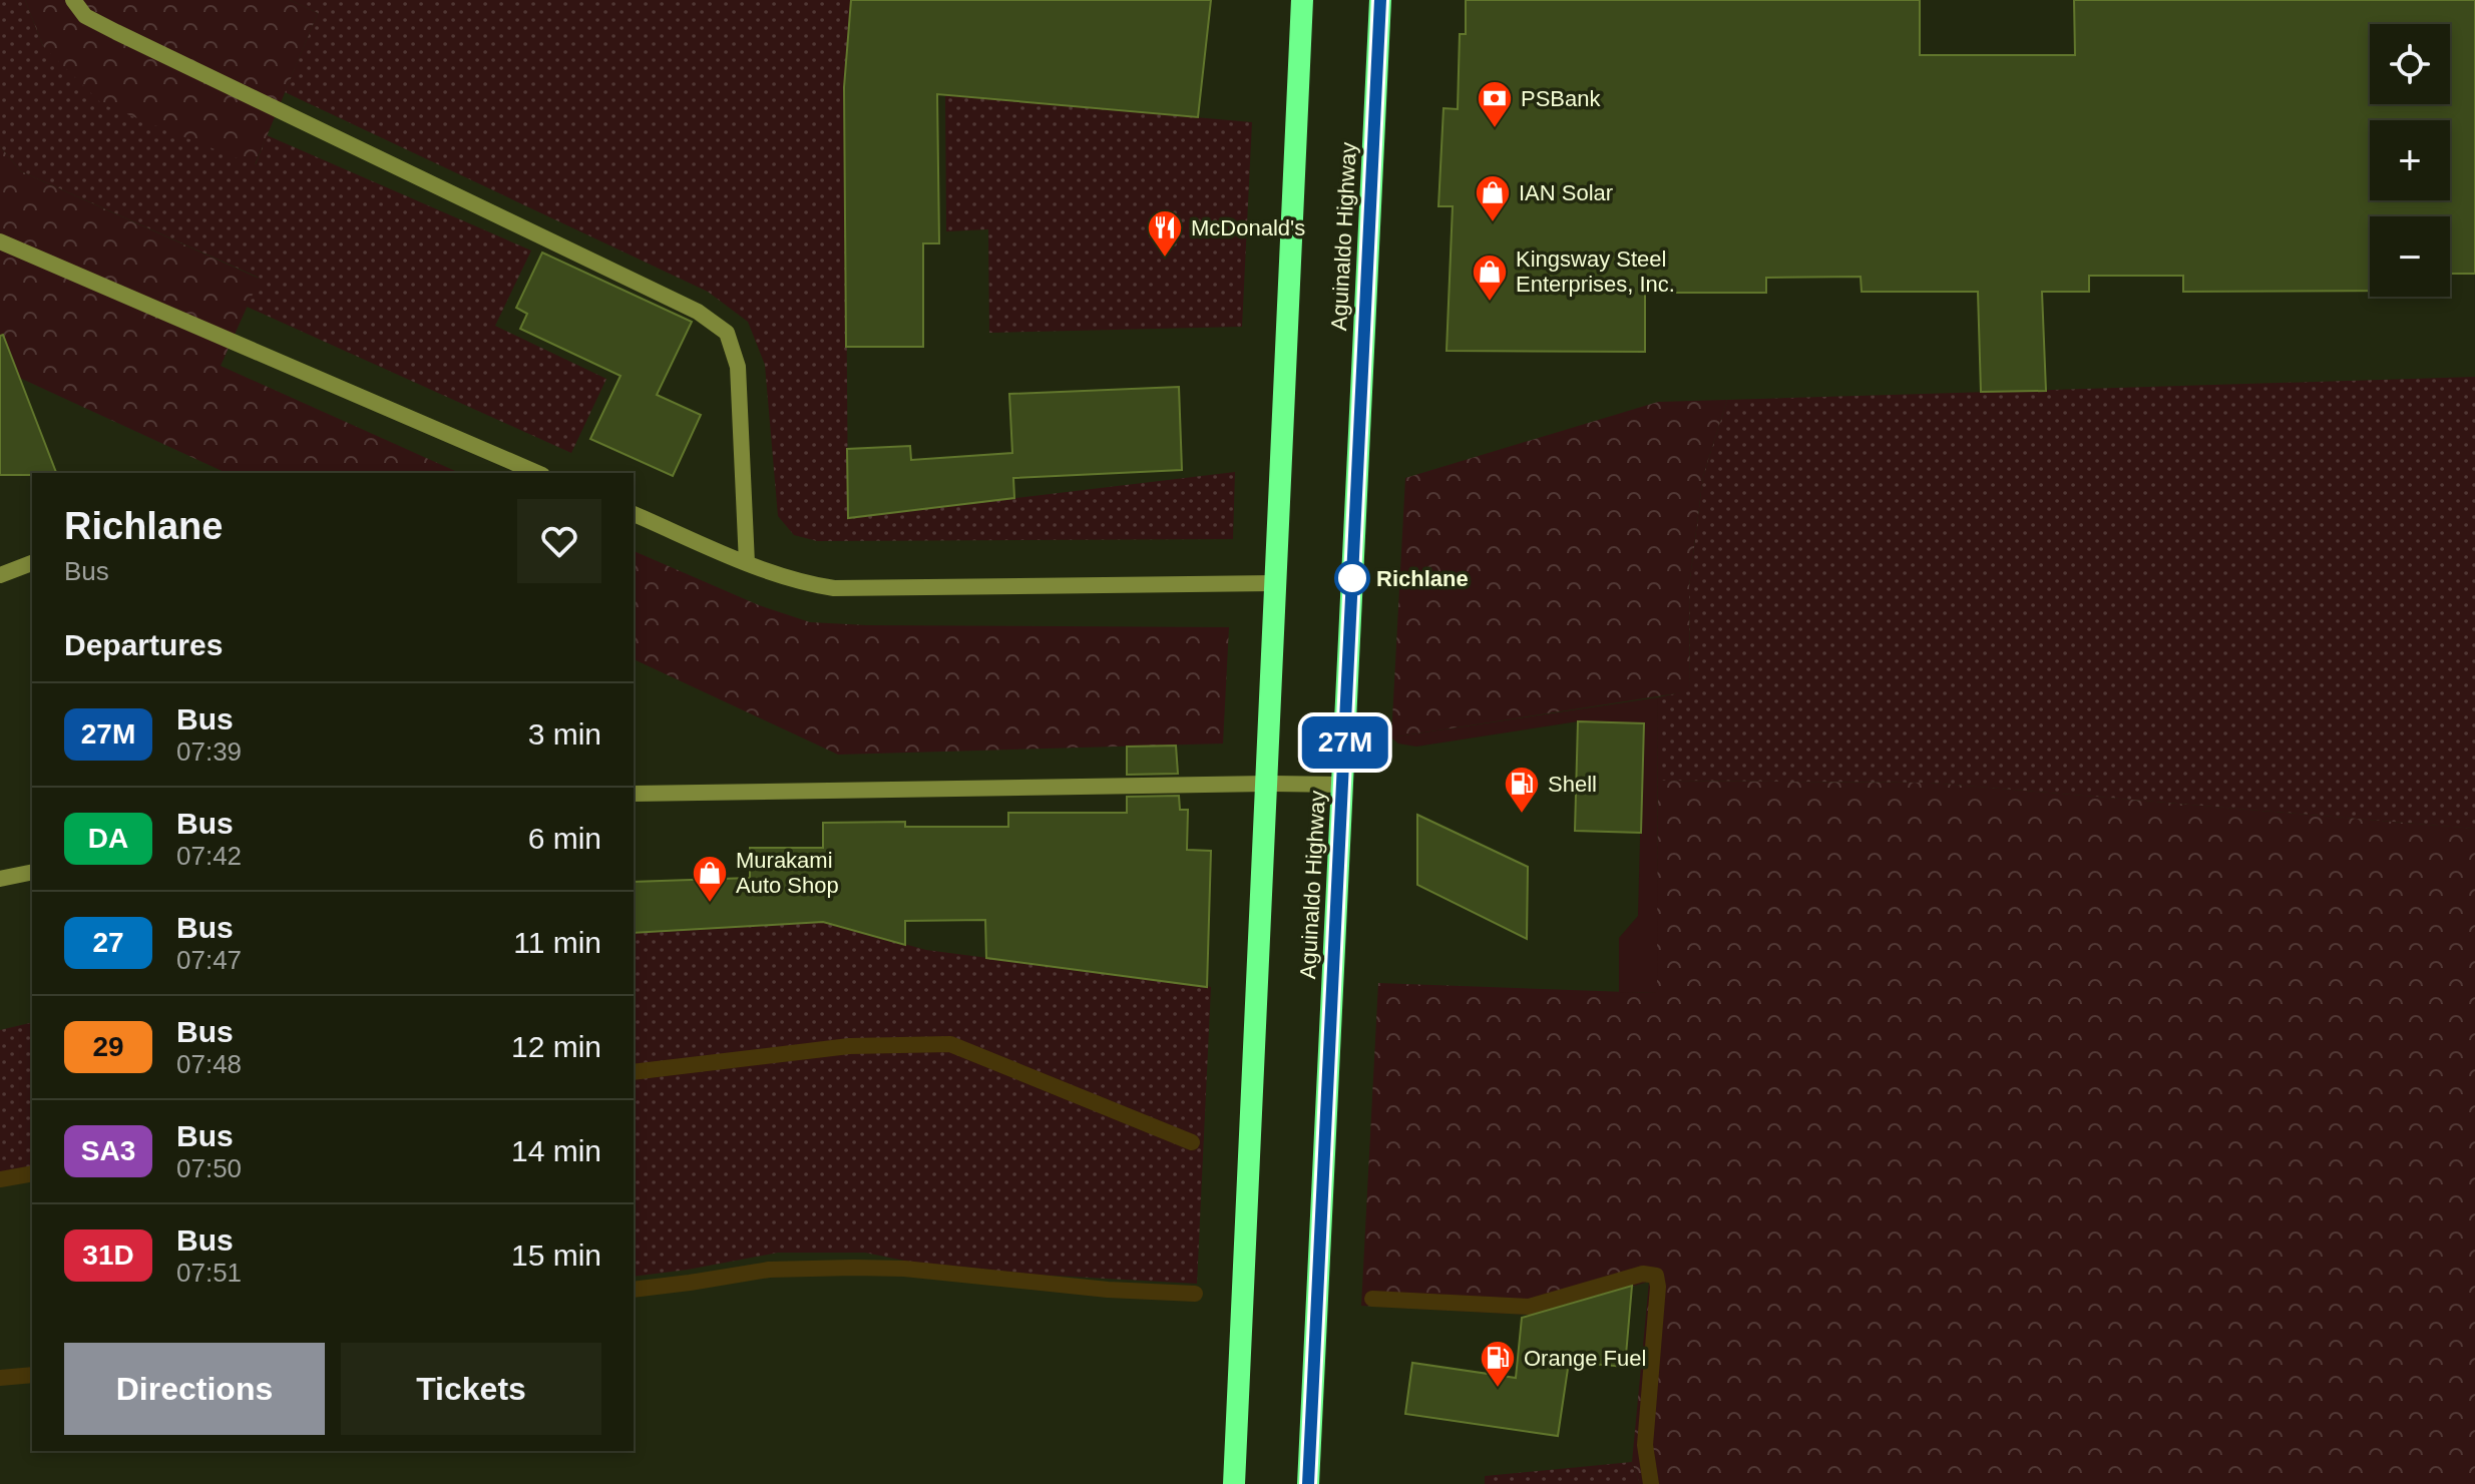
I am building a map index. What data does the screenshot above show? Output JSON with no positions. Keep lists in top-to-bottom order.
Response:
{
  "streets": {
    "highway": ["Aguinaldo Highway"]
  },
  "places": {
    "bank": ["PSBank"],
    "shop": ["IAN Solar", "Kingsway Steel Enterprises, Inc.", "Murakami Auto Shop"],
    "restaurant": ["McDonald's"],
    "other": ["Richlane"],
    "fuel station": ["Shell", "Orange Fuel"]
  },
  "lines": ["bus line 27M"],
  "page": {
    "on_map": "27M",
    "map_buttons": ["+", "−"],
    "heading": [
      ["Richlane", "Bus"],
      "Departures"
    ],
    "list": [
      {
        "mark": "27M",
        "name": "Bus",
        "note": "07:39",
        "value": "3 min"
      },
      {
        "mark": "DA",
        "name": "Bus",
        "note": "07:42",
        "value": "6 min"
      },
      {
        "mark": "27",
        "name": "Bus",
        "note": "07:47",
        "value": "11 min"
      },
      {
        "mark": "29",
        "name": "Bus",
        "note": "07:48",
        "value": "12 min"
      },
      {
        "mark": "SA3",
        "name": "Bus",
        "note": "07:50",
        "value": "14 min"
      },
      {
        "mark": "31D",
        "name": "Bus",
        "note": "07:51",
        "value": "15 min"
      }
    ],
    "buttons": ["Directions", "Tickets"]
  }
}
